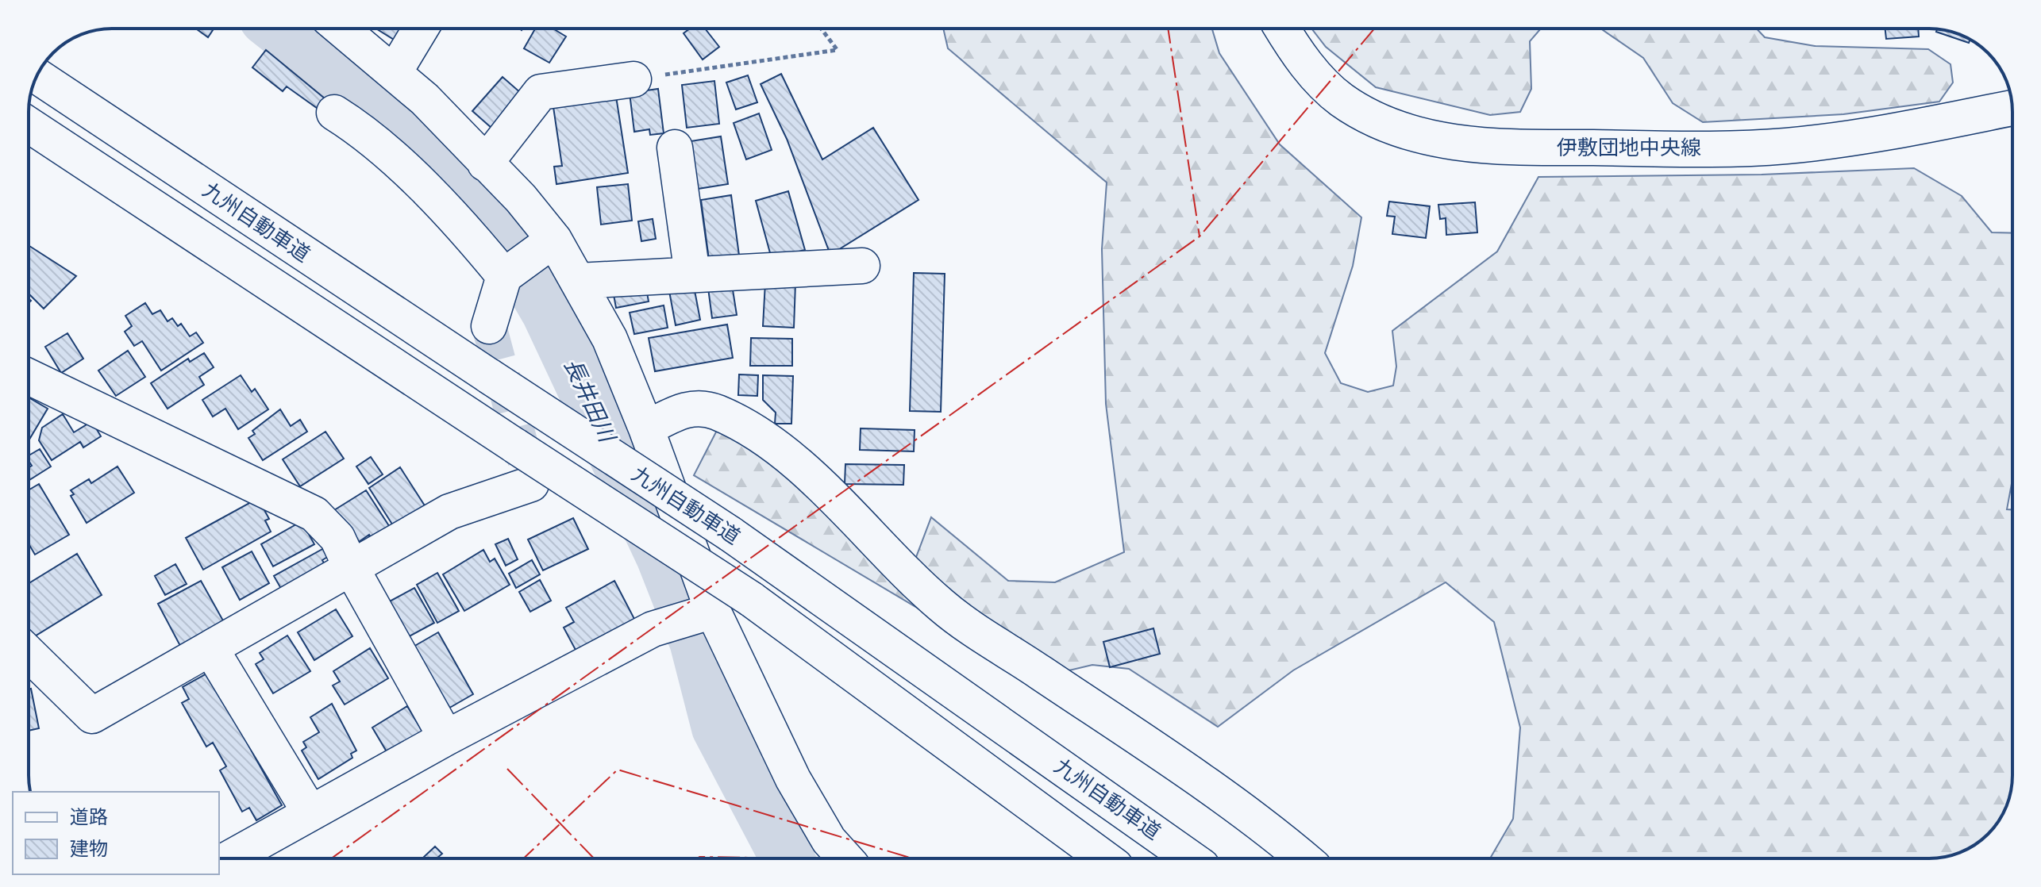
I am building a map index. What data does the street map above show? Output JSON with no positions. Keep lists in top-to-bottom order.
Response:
{
  "streets": {
    "main road": ["伊敷団地中央線", "九州自動車道"]
  },
  "water": ["長井田川"],
  "legend": ["道路", "建物"]
}
